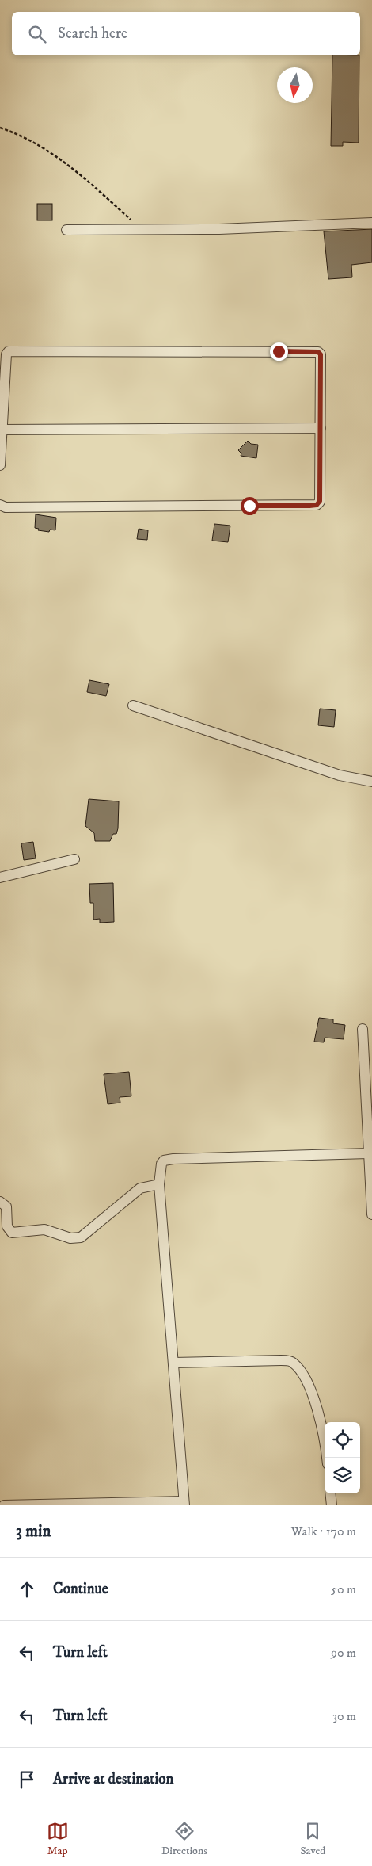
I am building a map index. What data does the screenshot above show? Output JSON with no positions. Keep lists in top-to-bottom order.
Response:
{
  "north": "bottom",
  "page": {
    "search": "Search here",
    "heading": ["3 min", "Walk · 170 m"],
    "list": [
      ["Continue", "50 m"],
      ["Turn left", "90 m"],
      ["Turn left", "30 m"],
      "Arrive at destination"
    ],
    "nav": ["Map", "Directions", "Saved"]
  }
}
